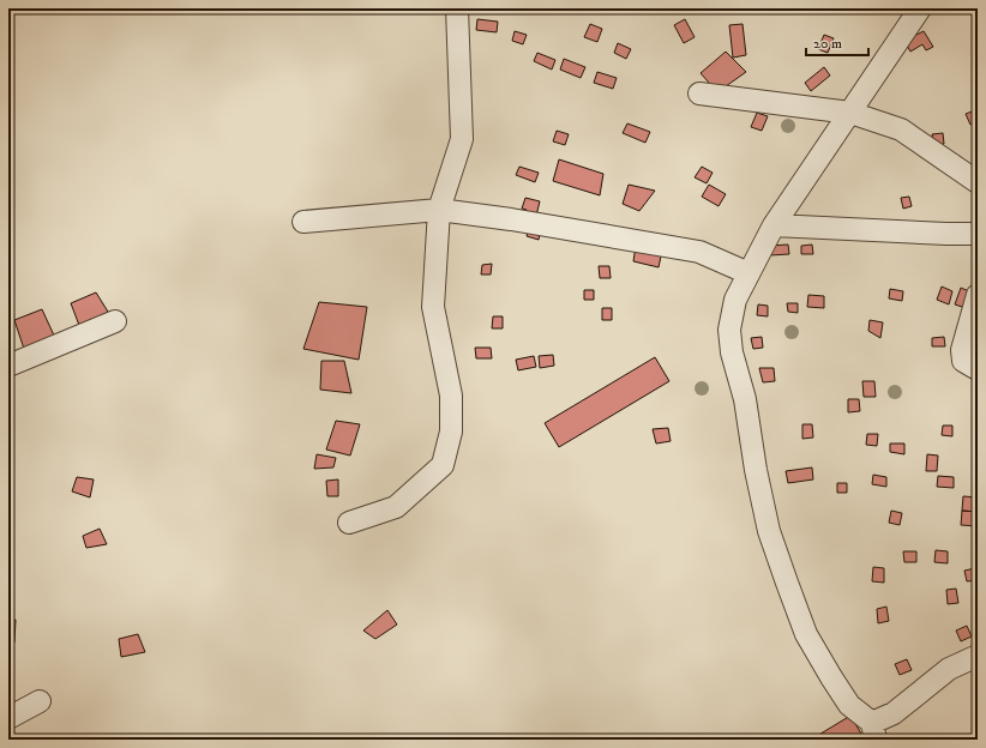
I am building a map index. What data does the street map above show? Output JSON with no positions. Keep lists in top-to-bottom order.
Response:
{
  "scale_bar": "20 m"
}
